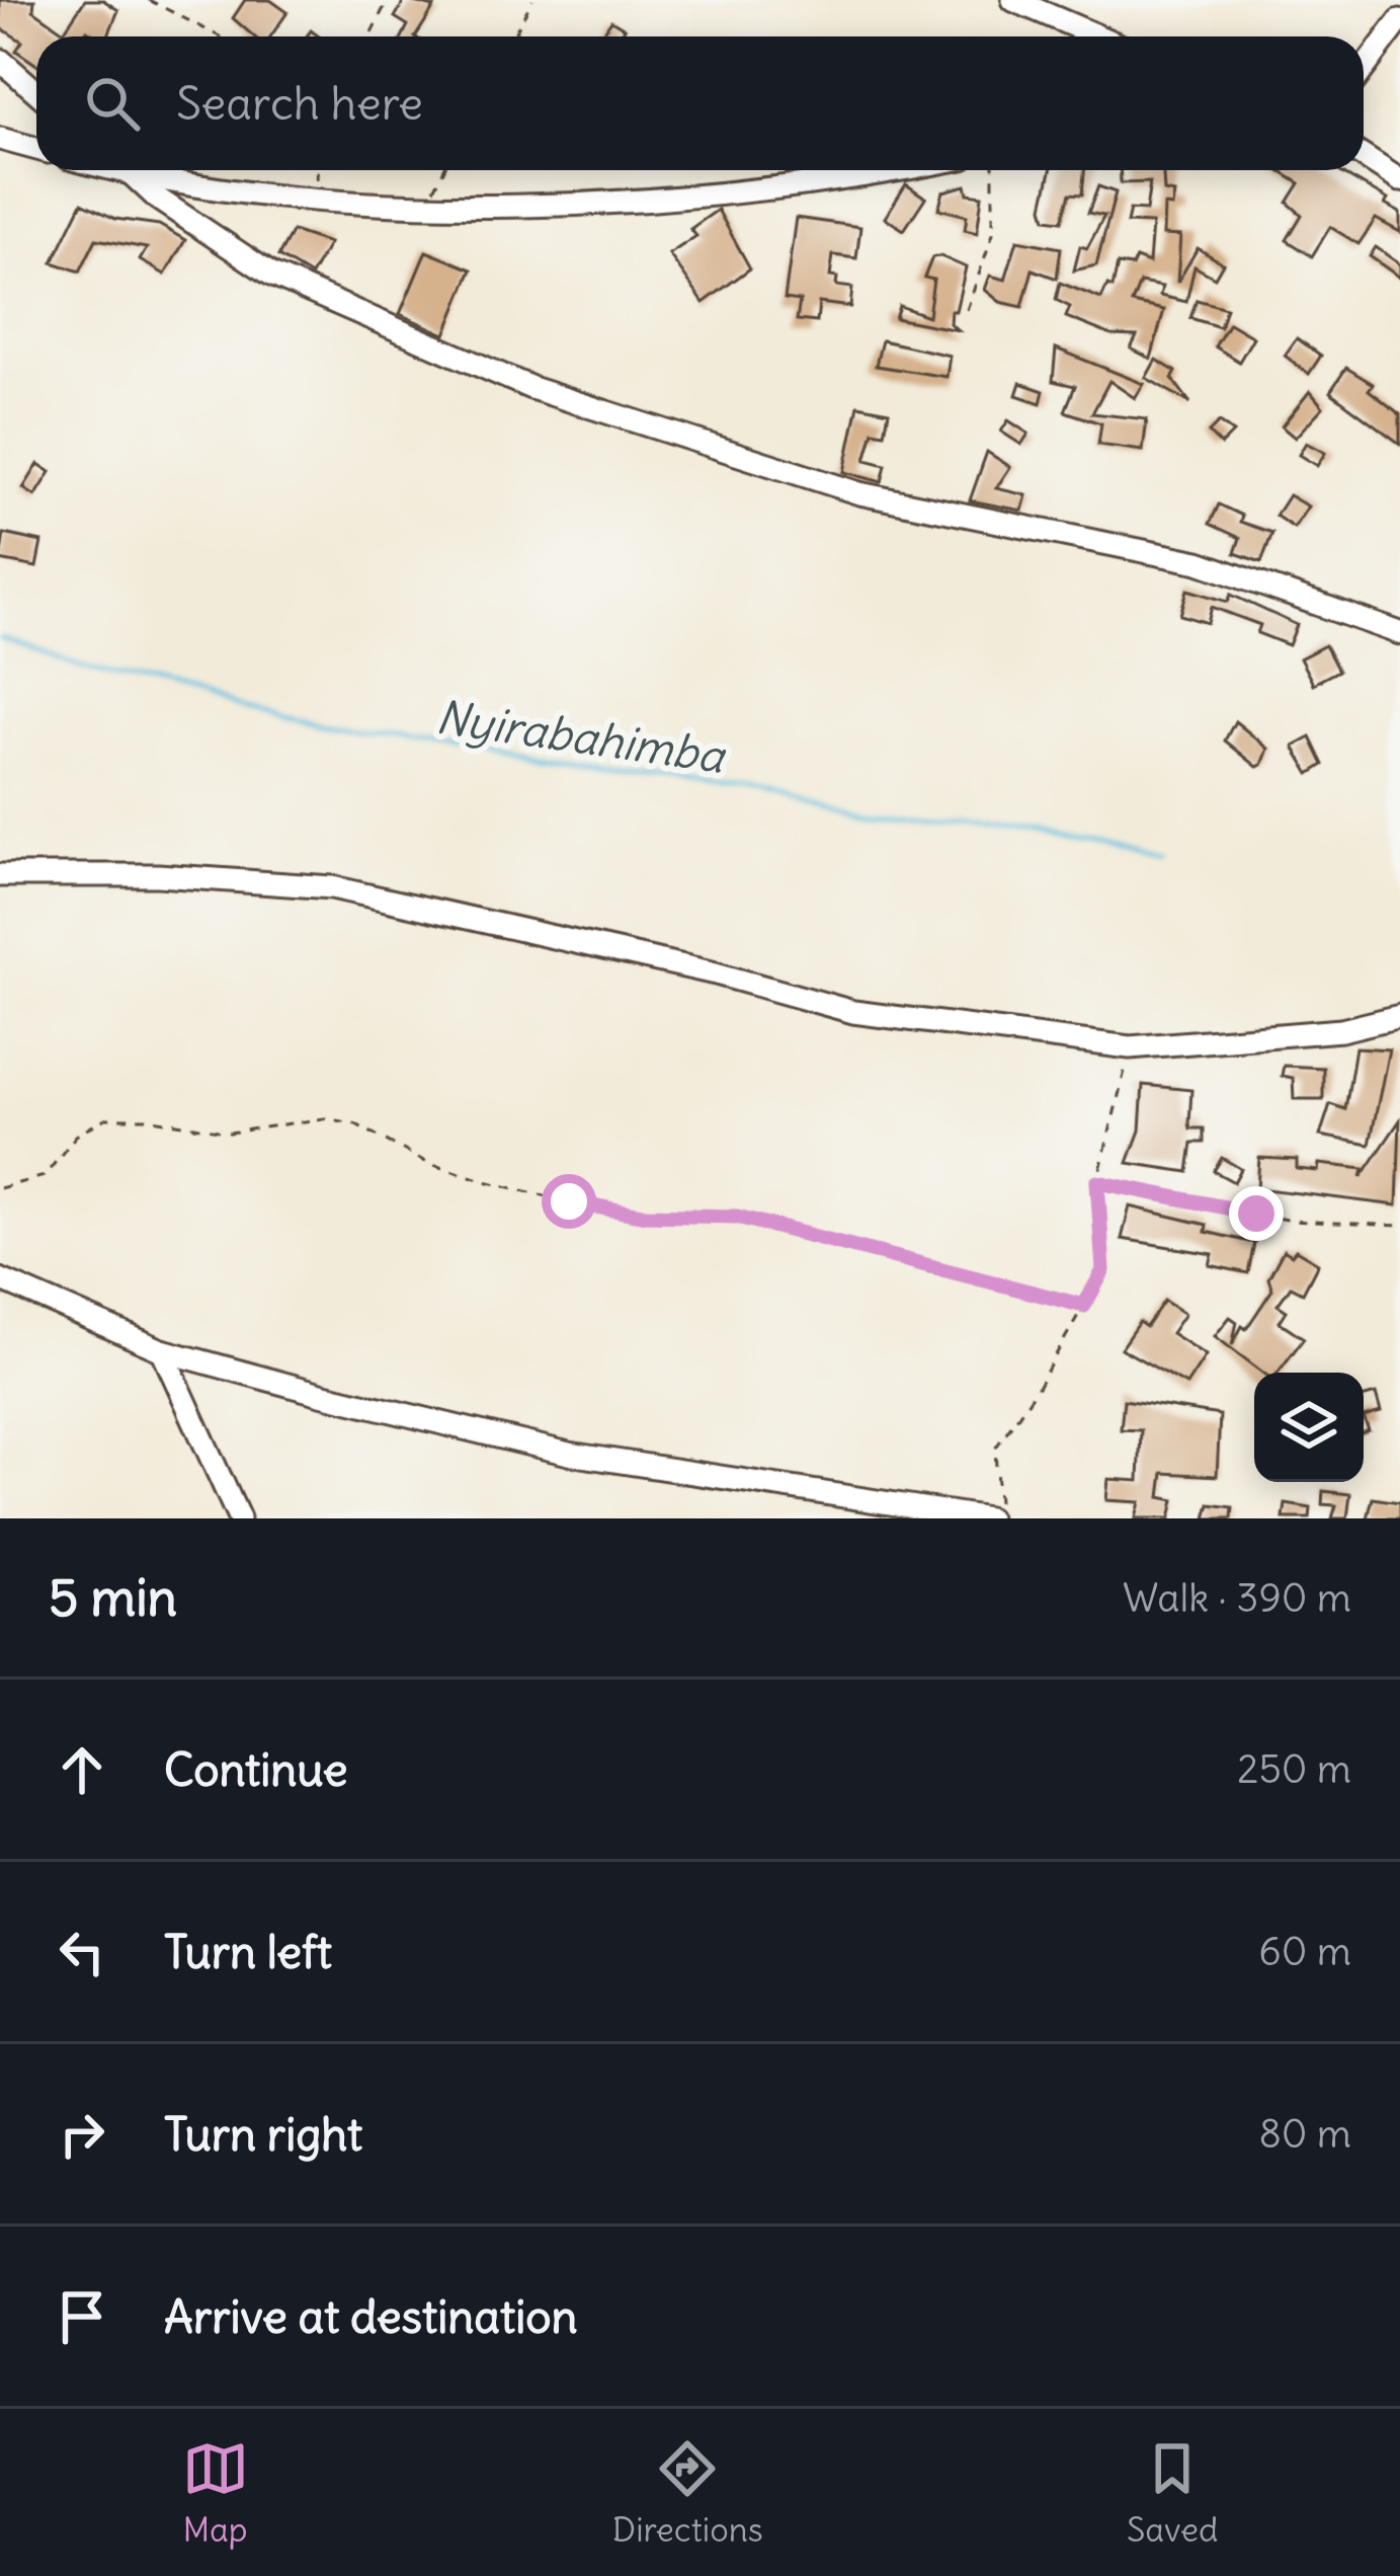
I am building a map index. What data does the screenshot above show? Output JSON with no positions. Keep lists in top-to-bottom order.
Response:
{
  "water": ["Nyirabahimba"],
  "page": {
    "search": "Search here",
    "heading": ["5 min", "Walk · 390 m"],
    "list": [
      ["Continue", "250 m"],
      ["Turn left", "60 m"],
      ["Turn right", "80 m"],
      "Arrive at destination"
    ],
    "nav": ["Map", "Directions", "Saved"]
  }
}
